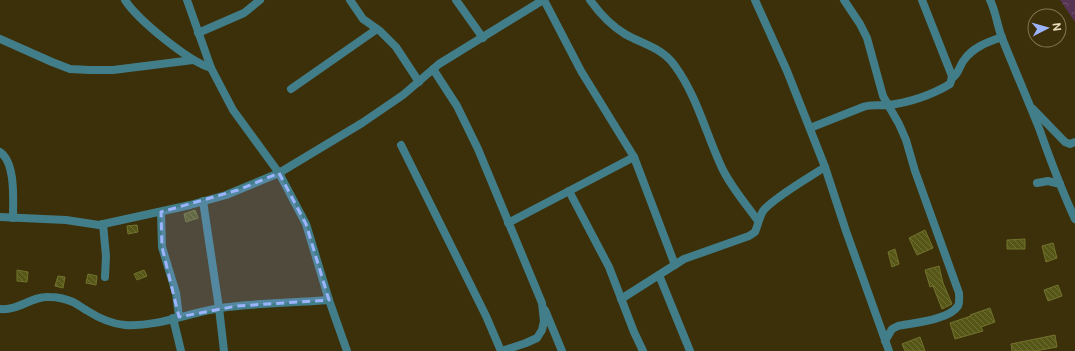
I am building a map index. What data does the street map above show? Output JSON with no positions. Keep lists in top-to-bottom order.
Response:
{
  "north": "right"
}
